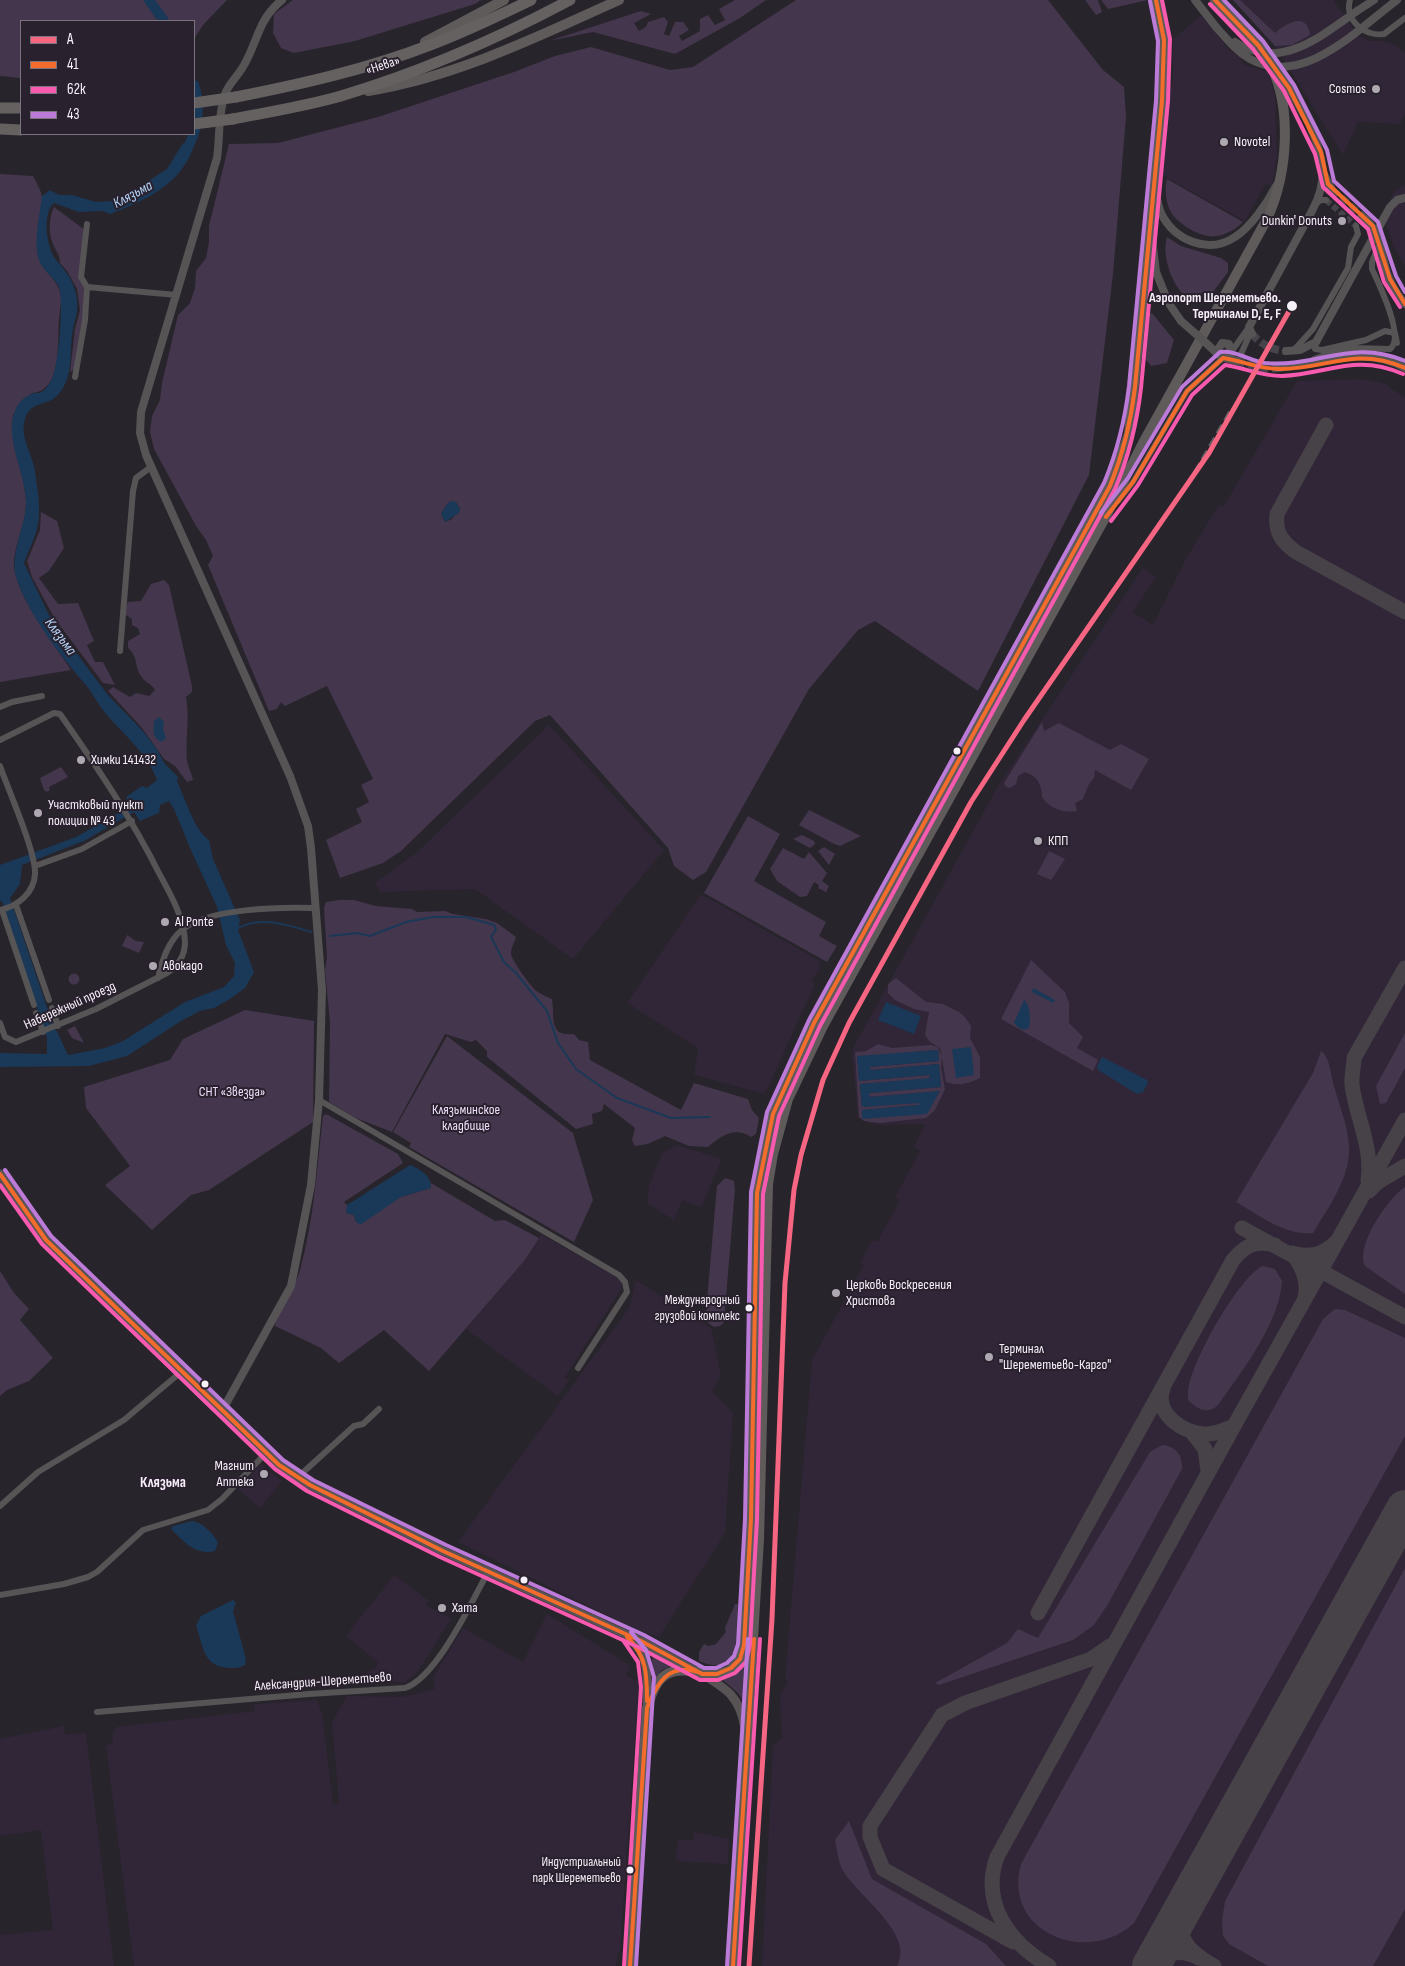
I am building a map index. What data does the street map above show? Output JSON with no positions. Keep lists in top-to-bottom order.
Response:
{
  "streets": {
    "highway": ["«Нева»"],
    "street": ["Набережный проезд", "Александрия-Шереметьево"]
  },
  "districts": ["Клязьма"],
  "water": ["Клязьма"],
  "parks": ["СНТ «Звезда»", "Клязьминское кладбище"],
  "places": [
    "Cosmos",
    "Novotel",
    "Dunkin' Donuts",
    "Аэропорт Шереметьево. Терминалы D, E, F",
    "Химки 141432",
    "Участковый пункт полиции № 43",
    "КПП",
    "Al Ponte",
    "Авокадо",
    "Церковь Воскресения Христова",
    "Международный грузовой комплекс",
    "Терминал \"Шереметьево-Карго\"",
    "Магнит Аптека",
    "Хата",
    "Индустриальный парк Шереметьево"
  ],
  "lines": [
    "transit line 41",
    "transit line 62к",
    "transit line 43",
    "transit line A"
  ],
  "legend": [
    "A",
    "41",
    "62к",
    "43"
  ]
}
